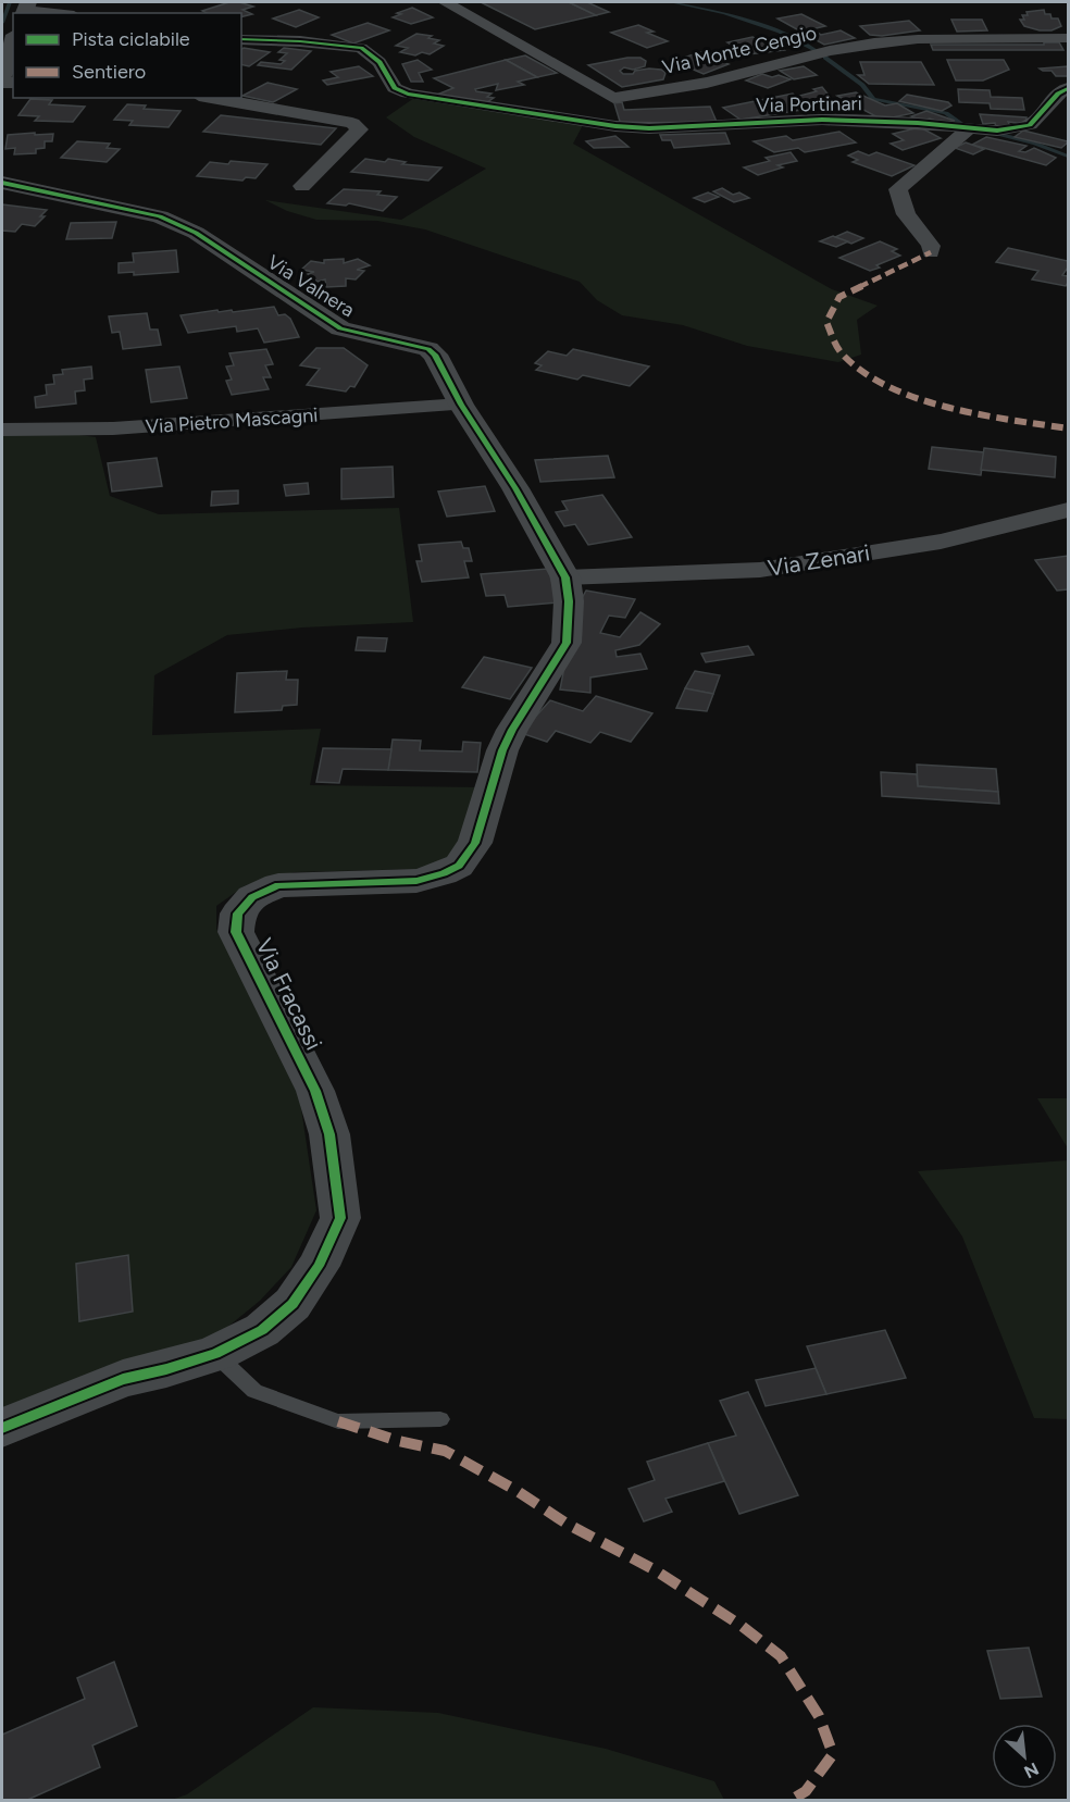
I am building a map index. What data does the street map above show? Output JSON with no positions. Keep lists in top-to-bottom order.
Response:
{
  "streets": {
    "street": [
      "Via Monte Cengio",
      "Via Portinari",
      "Via Valnera",
      "Via Pietro Mascagni",
      "Via Zenari",
      "Via Fracassi"
    ]
  },
  "crossings": [
    ["Via Valnera", "Via Pietro Mascagni"],
    ["Via Valnera", "Via Zenari"],
    ["Via Valnera", "Via Fracassi"],
    ["Via Zenari", "Via Fracassi"]
  ],
  "legend": ["Pista ciclabile", "Sentiero"],
  "north": "bottom right"
}
